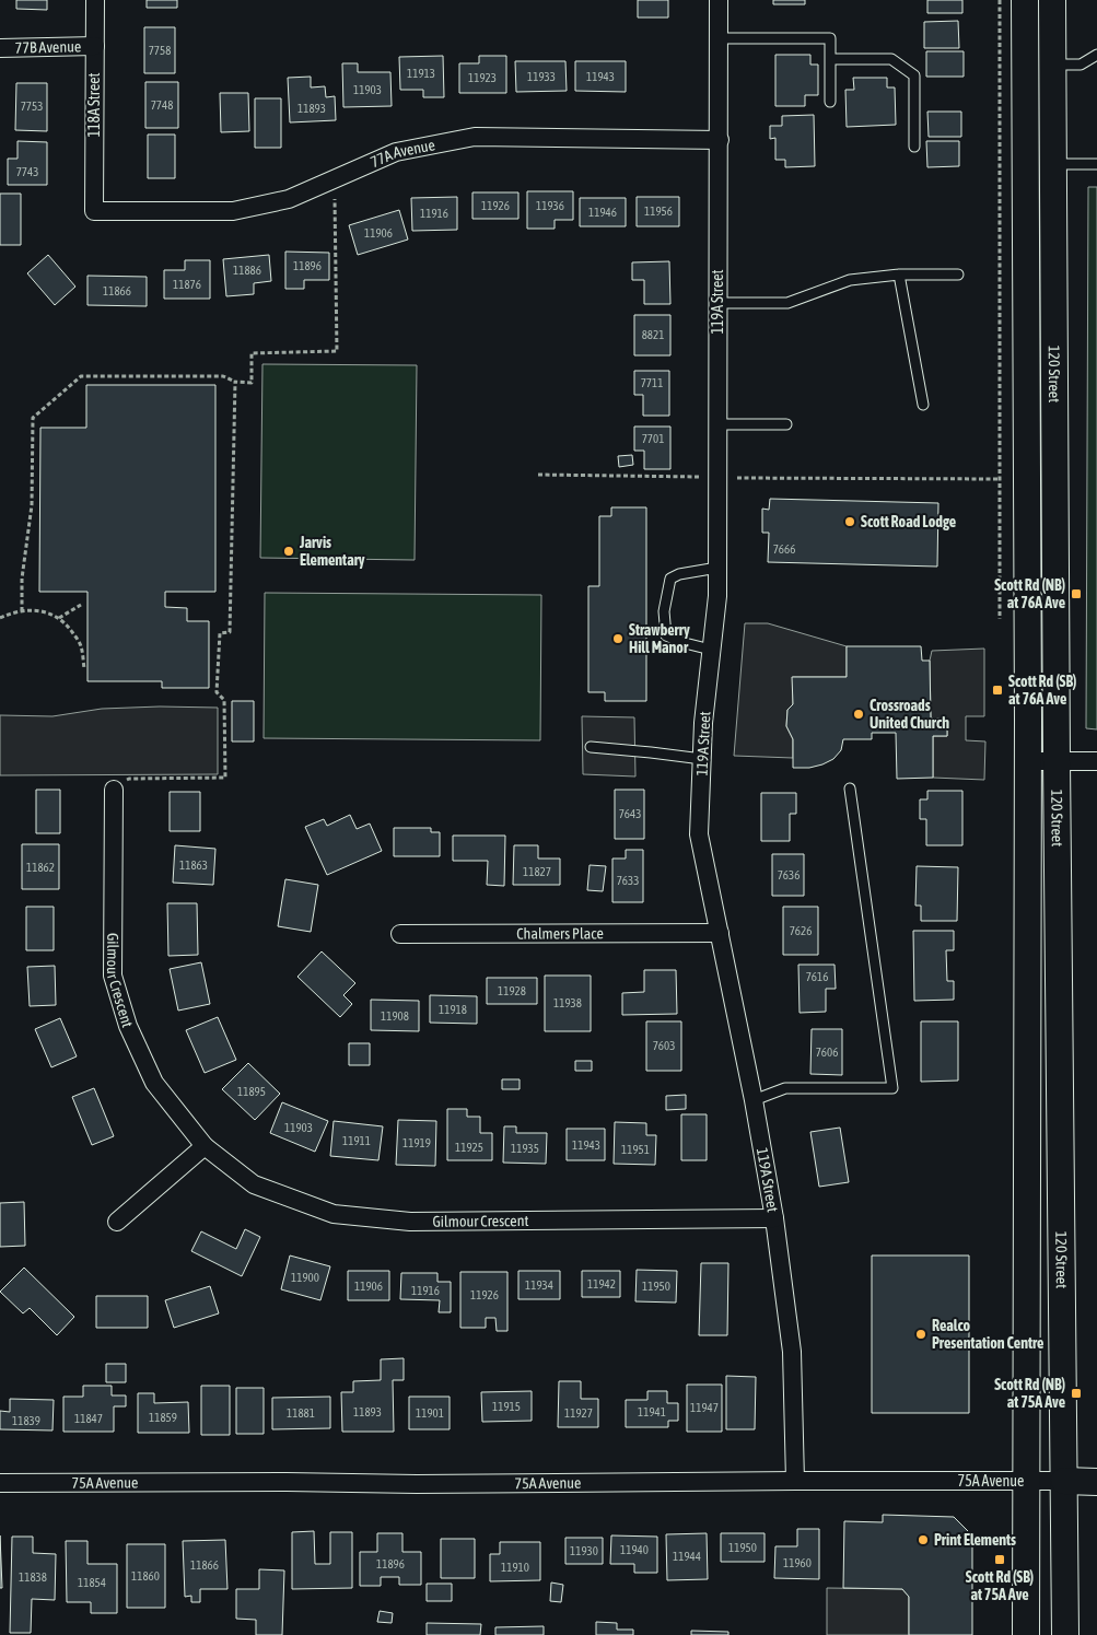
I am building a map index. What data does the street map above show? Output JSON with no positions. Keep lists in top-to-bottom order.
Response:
{
  "streets": {
    "main road": ["120 Street", "75A Avenue"],
    "street": [
      "77B Avenue",
      "118A Street",
      "77A Avenue",
      "119A Street",
      "Chalmers Place",
      "Gilmour Crescent"
    ]
  },
  "crossings": [
    ["77B Avenue", "118A Street"],
    ["118A Street", "77A Avenue"],
    ["77A Avenue", "119A Street"],
    ["119A Street", "Chalmers Place"],
    ["119A Street", "Gilmour Crescent"],
    ["119A Street", "75A Avenue"],
    ["120 Street", "75A Avenue"]
  ],
  "places": {
    "other": [
      "Scott Road Lodge",
      "Jarvis Elementary",
      "Strawberry Hill Manor",
      "Crossroads United Church",
      "Realco Presentation Centre",
      "Print Elements"
    ],
    "transit": [
      "Scott Rd (NB) at 76A Ave",
      "Scott Rd (SB) at 76A Ave",
      "Scott Rd (NB) at 75A Ave",
      "Scott Rd (SB) at 75A Ave"
    ]
  },
  "house_numbers": [
    "7758",
    "11913",
    "11933",
    "11943",
    "11923",
    "11903",
    "7748",
    "7753",
    "11893",
    "7743",
    "11926",
    "11936",
    "11956",
    "11946",
    "11916",
    "11906",
    "11896",
    "11886",
    "11876",
    "11866",
    "8821",
    "7711",
    "7701",
    "7666",
    "7643",
    "11863",
    "11862",
    "11827",
    "7636",
    "7633",
    "7626",
    "7616",
    "11928",
    "11938",
    "11918",
    "11908",
    "7603",
    "7606",
    "11895",
    "11903",
    "11911",
    "11919",
    "11943",
    "11925",
    "11935",
    "11951",
    "11900",
    "11942",
    "11934",
    "11906",
    "11950",
    "11916",
    "11926",
    "11915",
    "11947",
    "11893",
    "11941",
    "11881",
    "11901",
    "11927",
    "11859",
    "11847",
    "11839",
    "11950",
    "11940",
    "11930",
    "11944",
    "11960",
    "11896",
    "11866",
    "11910",
    "11860",
    "11838",
    "11854"
  ]
}
